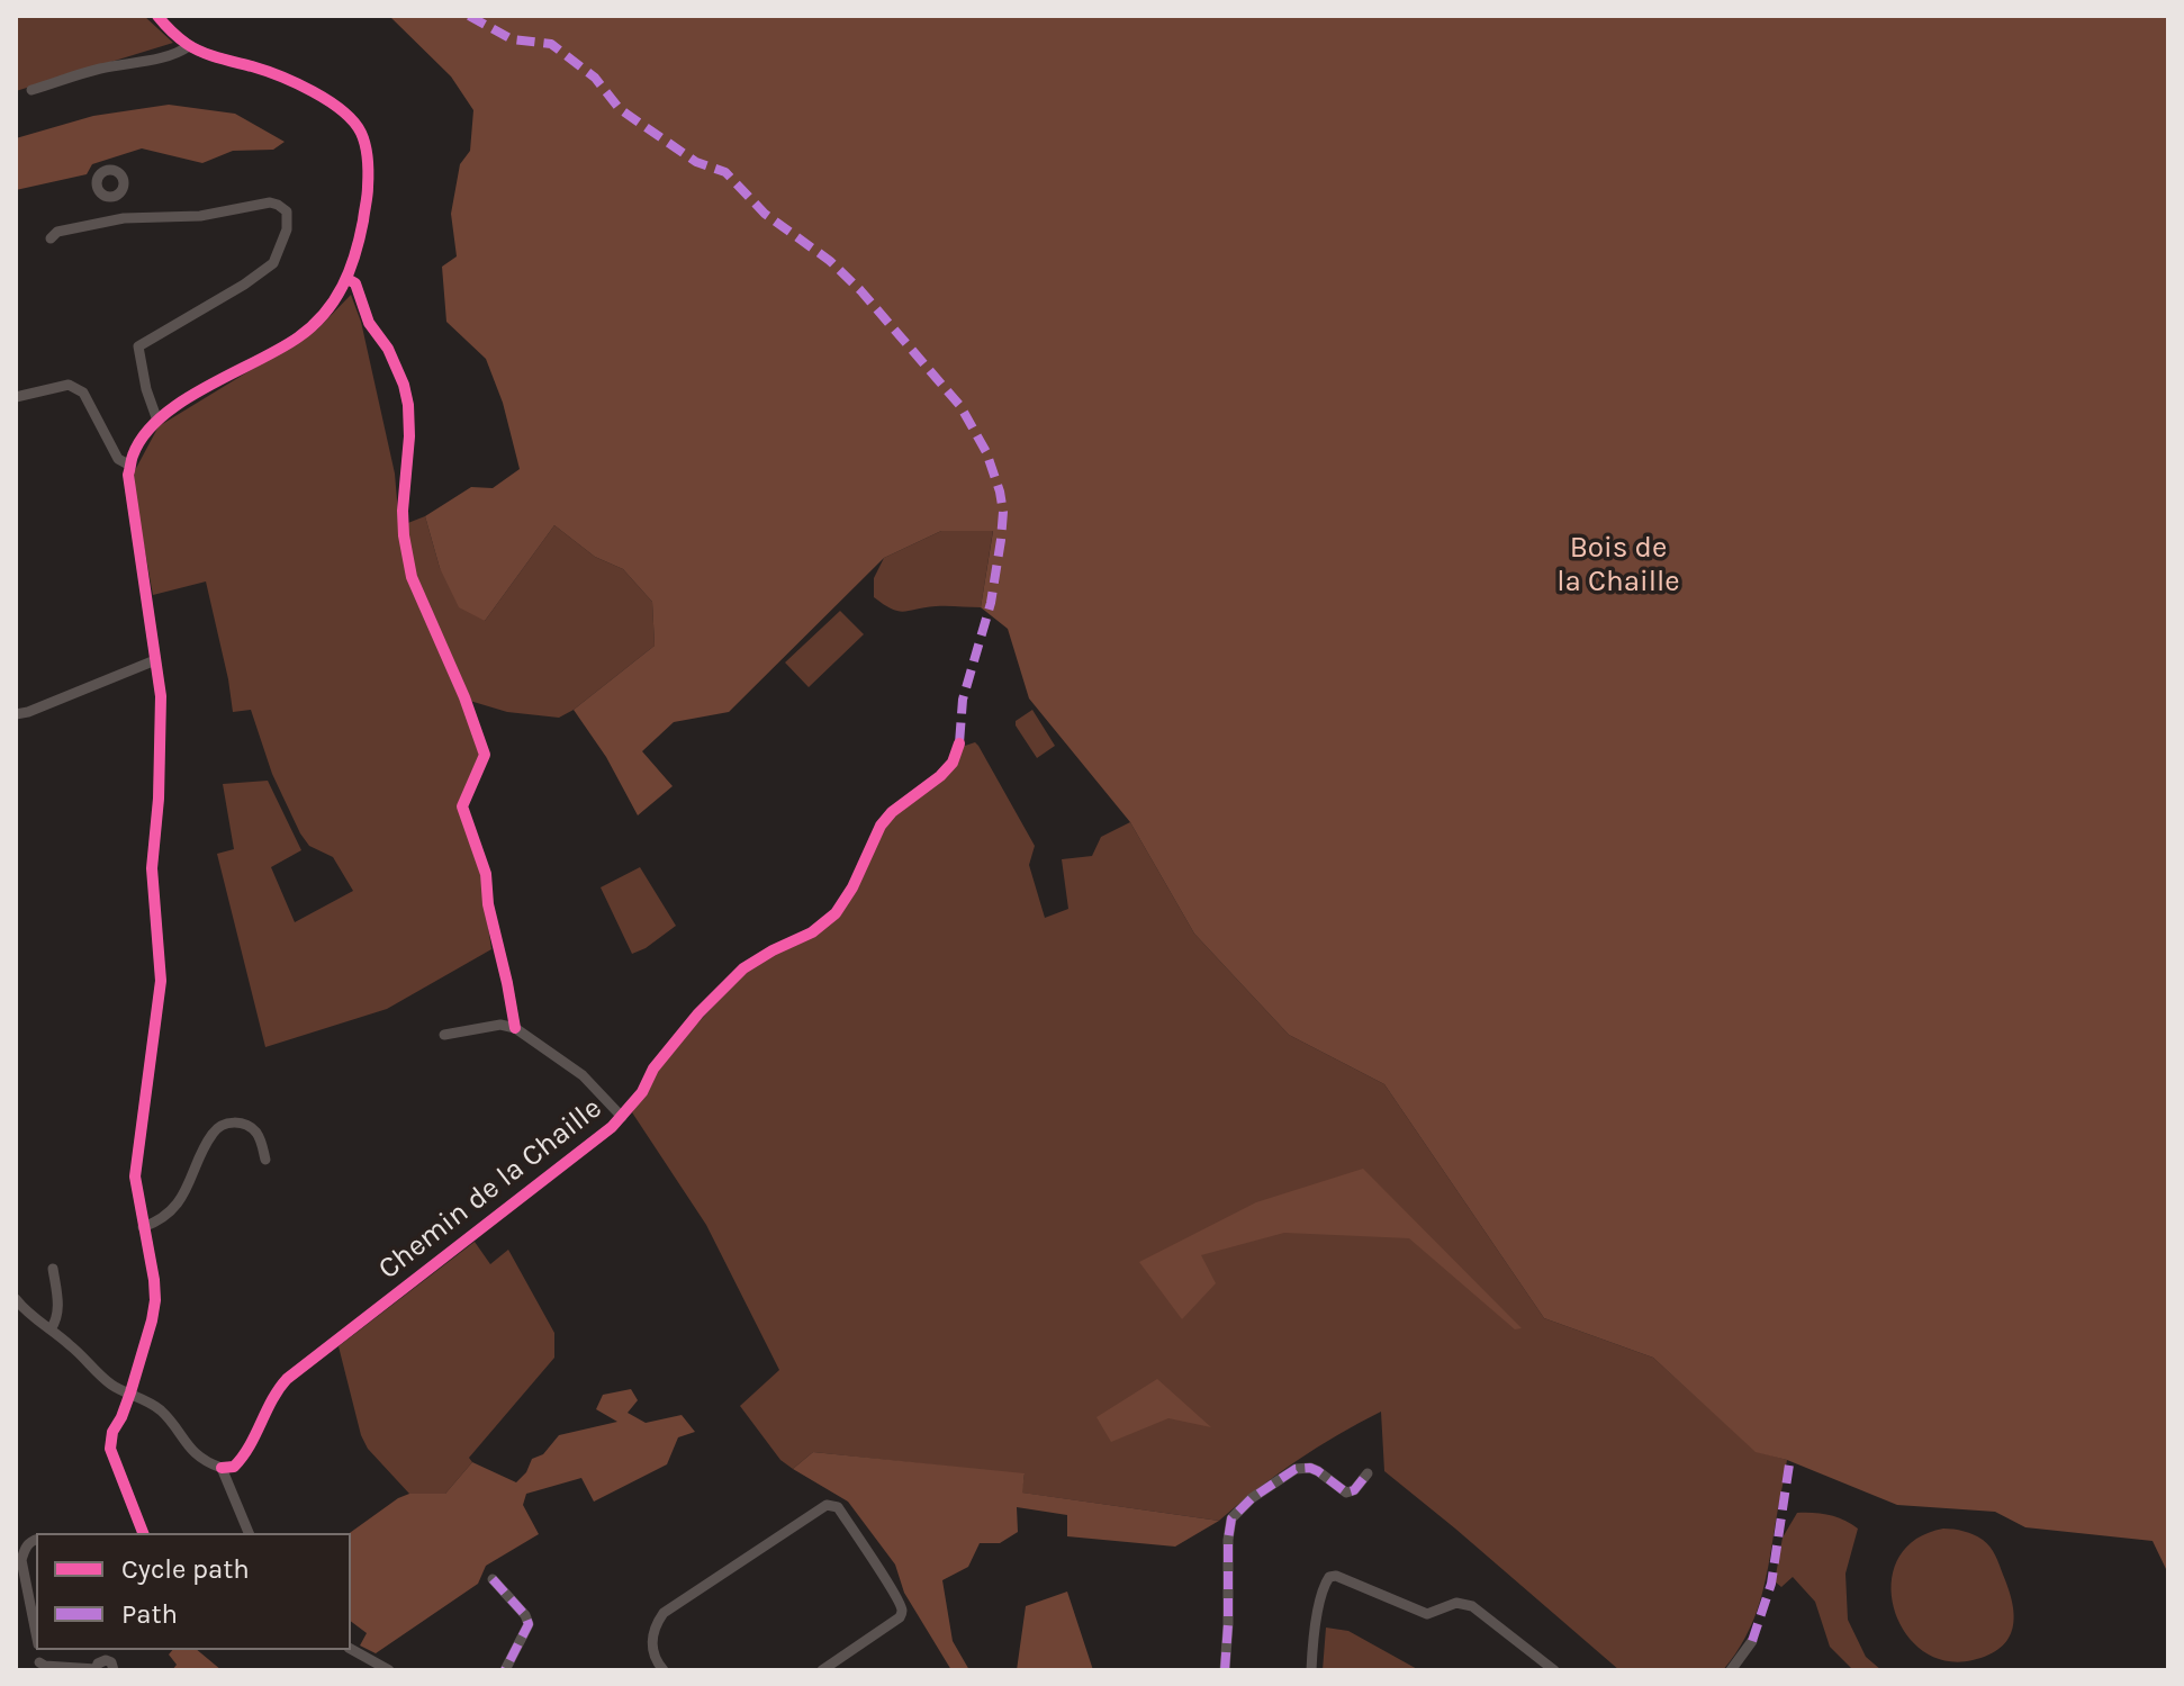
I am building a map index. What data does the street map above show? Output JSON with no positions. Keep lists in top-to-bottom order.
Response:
{
  "streets": {
    "street": ["Chemin de la Chaille"]
  },
  "parks": ["Bois de la Chaille"],
  "legend": ["Cycle path", "Path"]
}
